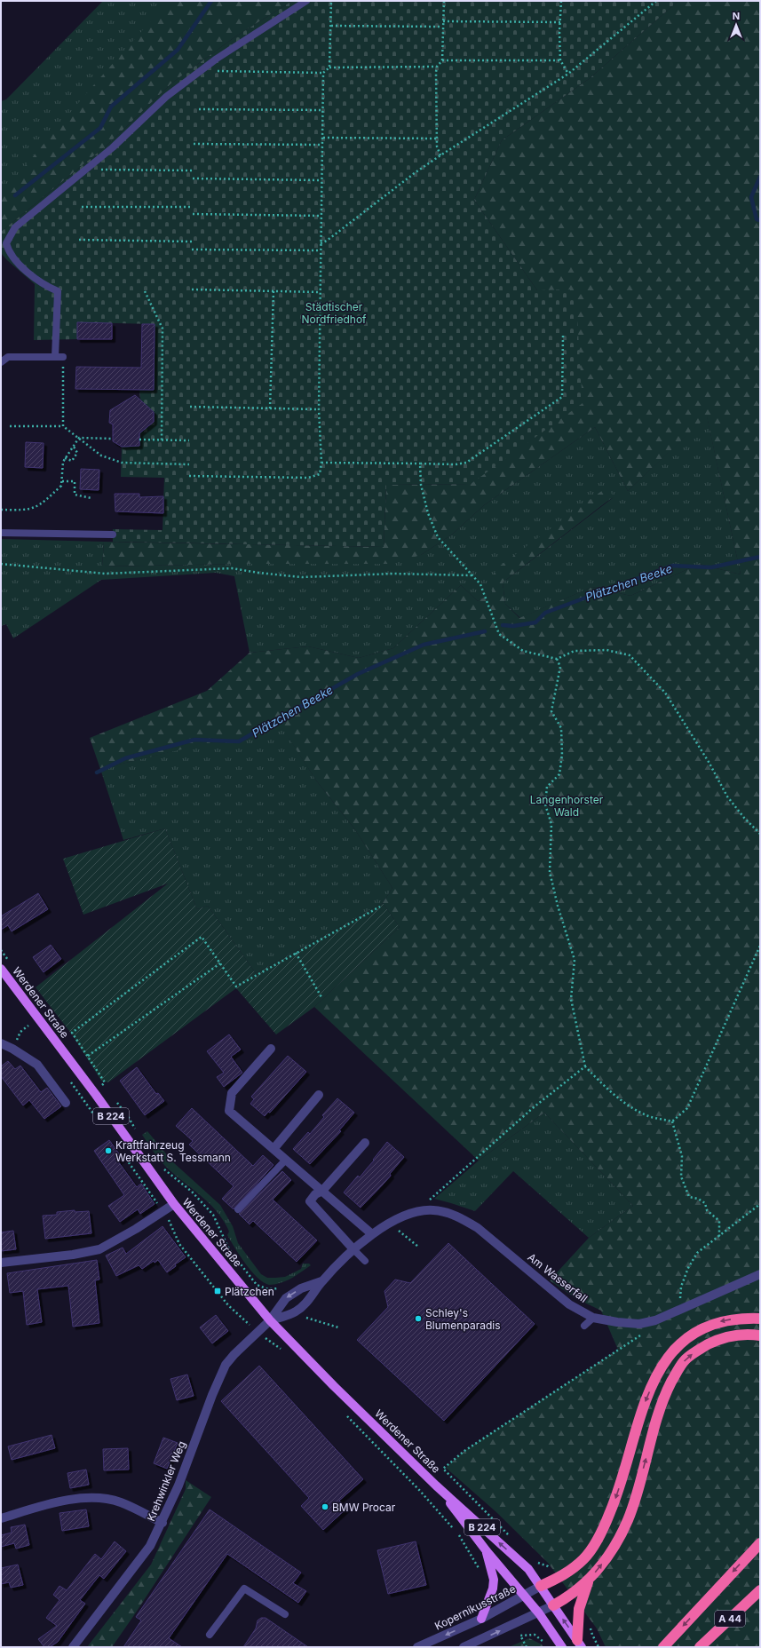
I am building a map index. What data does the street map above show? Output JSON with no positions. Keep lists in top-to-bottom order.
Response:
{
  "streets": {
    "highway": ["A 44"],
    "main road": ["Werdener Straße", "B 224"],
    "street": ["Am Wasserfall", "Krehwinkler Weg", "Kopernikusstraße"]
  },
  "crossings": [
    ["Werdener Straße", "Am Wasserfall"],
    ["Werdener Straße", "Krehwinkler Weg"],
    ["Werdener Straße", "Kopernikusstraße"],
    ["Am Wasserfall", "Krehwinkler Weg"]
  ],
  "water": ["Plätzchen Beeke"],
  "parks": ["Städtischer Nordfriedhof", "Langenhorster Wald"],
  "places": {
    "other": ["Kraftfahrzeug Werkstatt S. Tessmann", "Schley's Blumenparadis", "BMW Procar"],
    "transit": ["Plätzchen"]
  },
  "north": "top"
}
